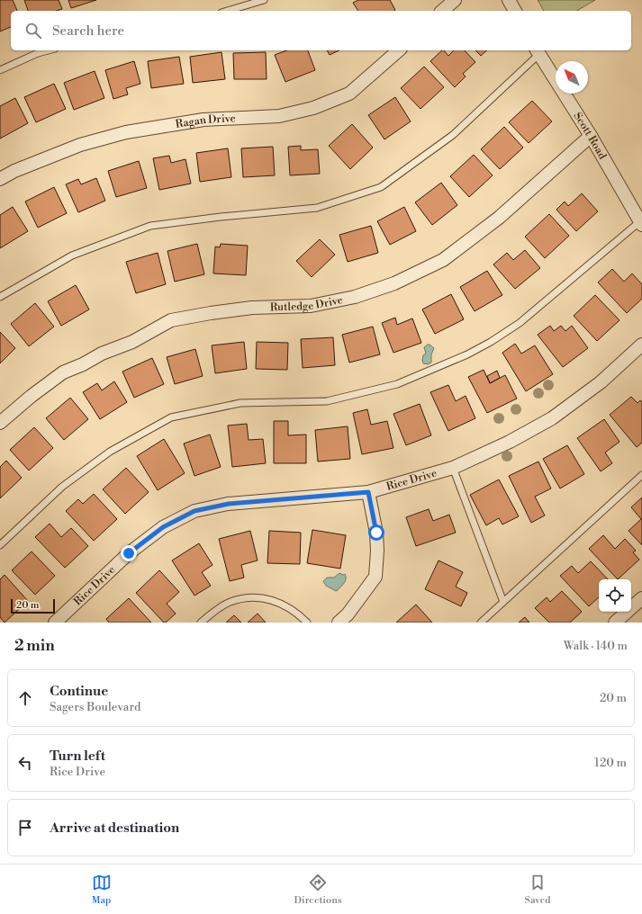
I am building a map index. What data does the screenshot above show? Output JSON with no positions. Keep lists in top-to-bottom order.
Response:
{
  "streets": {
    "street": [
      "Ragan Drive",
      "Scott Road",
      "Rutledge Drive",
      "Rice Drive"
    ]
  },
  "crossings": [
    ["Scott Road", "Rutledge Drive"]
  ],
  "scale_bar": "20 m",
  "north": "top left",
  "page": {
    "search": "Search here",
    "scale": "20 m",
    "heading": ["2 min", "Walk · 140 m"],
    "list": [
      ["Continue", "Sagers Boulevard", "20 m"],
      ["Turn left", "Rice Drive", "120 m"],
      "Arrive at destination"
    ],
    "nav": ["Map", "Directions", "Saved"]
  }
}
